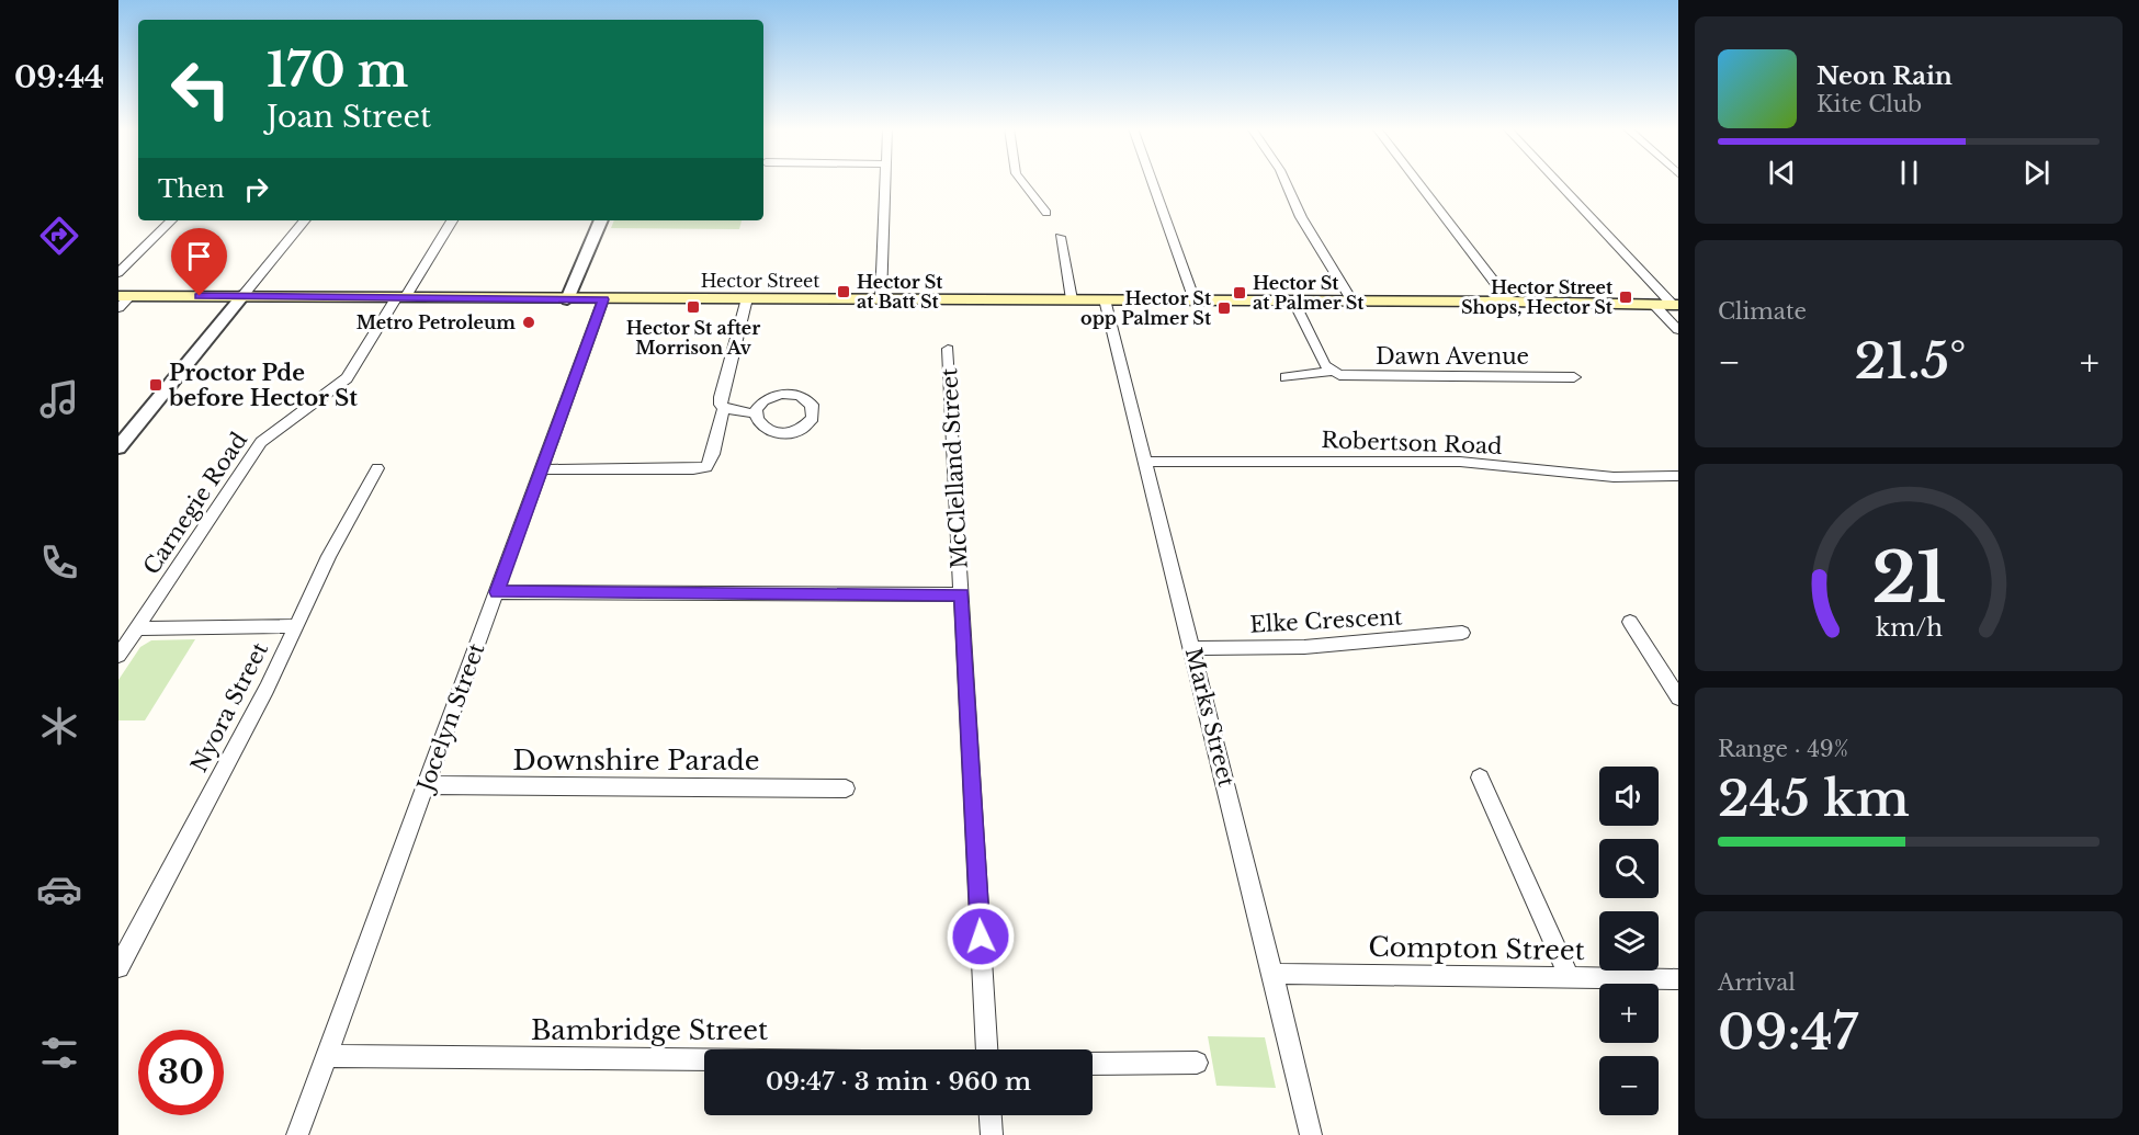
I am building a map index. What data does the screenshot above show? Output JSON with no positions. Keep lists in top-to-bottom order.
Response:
{
  "streets": {
    "main road": ["Hector Street"],
    "street": [
      "Dawn Avenue",
      "Robertson Road",
      "McClelland Street",
      "Carnegie Road",
      "Elke Crescent",
      "Nyora Street",
      "Jocelyn Street",
      "Marks Street",
      "Downshire Parade",
      "Compton Street",
      "Bambridge Street"
    ]
  },
  "crossings": [
    ["Hector Street", "Carnegie Road"],
    ["Hector Street", "Jocelyn Street"],
    ["Hector Street", "Marks Street"],
    ["Robertson Road", "Marks Street"],
    ["Elke Crescent", "Marks Street"],
    ["Jocelyn Street", "Downshire Parade"],
    ["Jocelyn Street", "Bambridge Street"],
    ["Marks Street", "Compton Street"]
  ],
  "places": {
    "transit": [
      "Hector St at Batt St",
      "Hector St at Palmer St",
      "Hector Street Shops, Hector St",
      "Hector St after Morrison Av",
      "Hector St opp Palmer St",
      "Proctor Pde before Hector St"
    ],
    "other": ["Metro Petroleum"]
  },
  "page": {
    "tabs": "09:44",
    "turn": ["170 m", "Joan Street"],
    "song": ["Neon Rain", "Kite Club"],
    "then": "Then",
    "tile": [
      "Climate",
      ["Range · 49%", "245 km"],
      ["Arrival", "09:47"]
    ],
    "heat": ["−", "21.5°", "+"],
    "map_buttons": ["+", "−"],
    "limit": "30",
    "trip": "09:47 · 3 min · 960 m",
    "gauge": ["21", "km/h"]
  }
}
